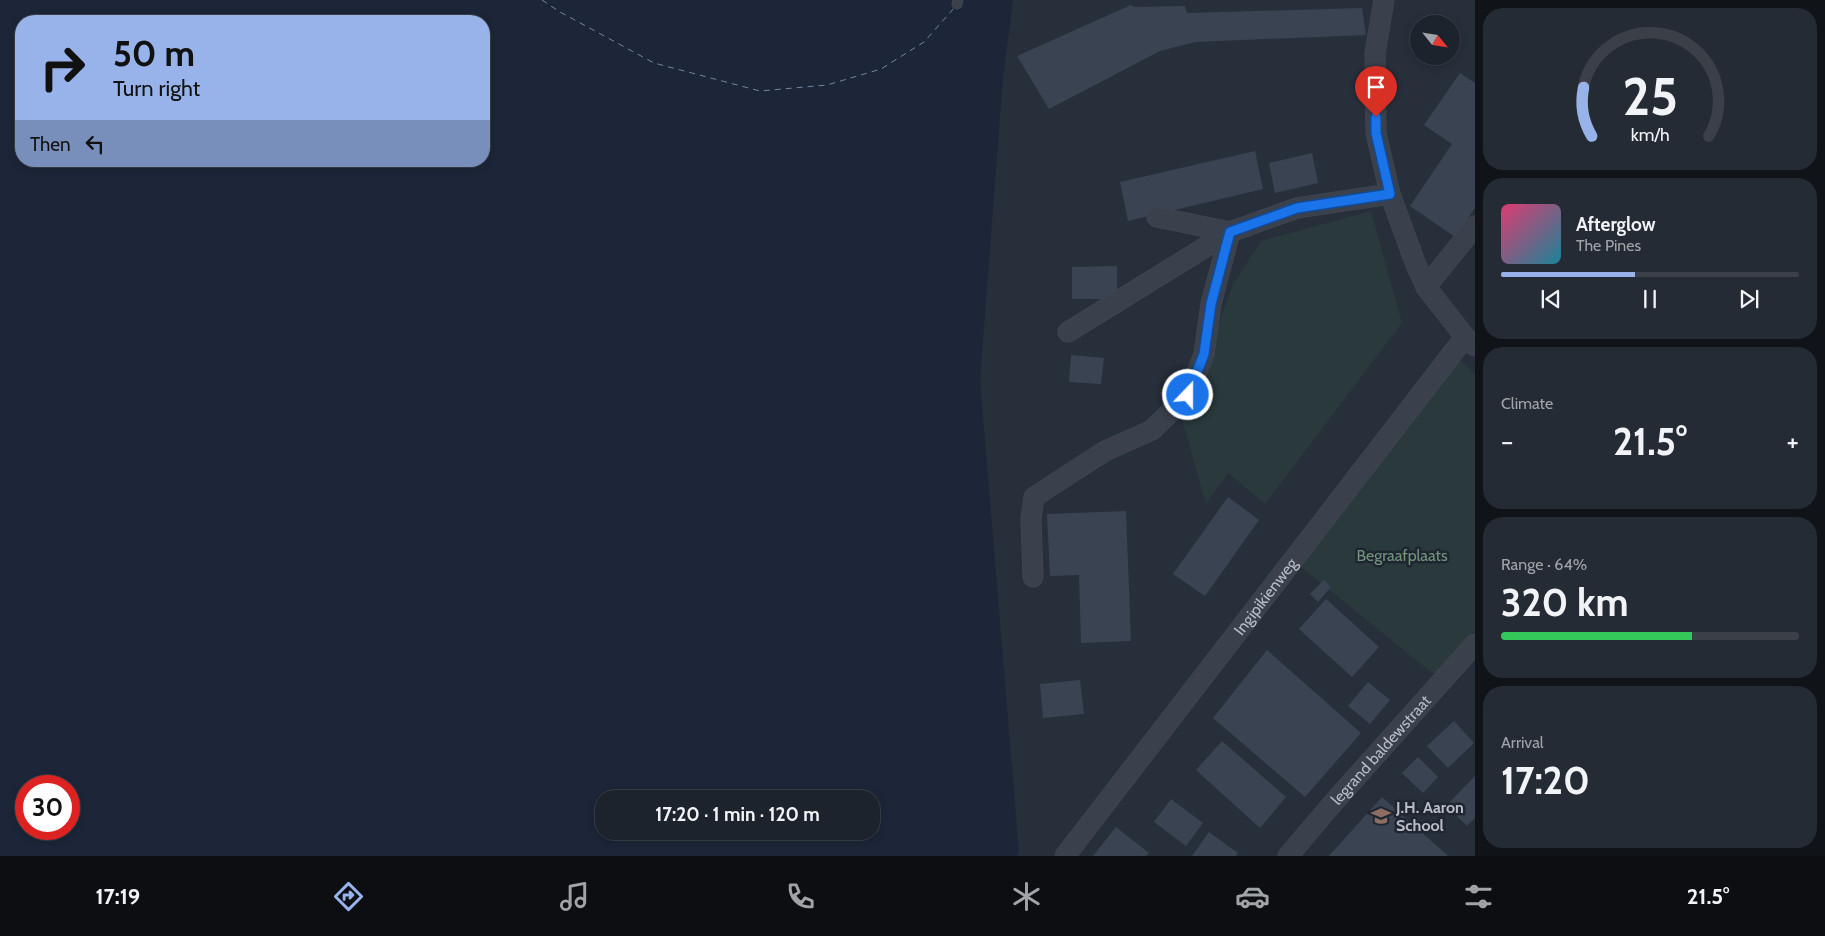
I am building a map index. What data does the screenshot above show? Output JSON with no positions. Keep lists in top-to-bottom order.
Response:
{
  "streets": {
    "street": ["Ingipikienweg", "legrand baldewstraat"]
  },
  "parks": ["Begraafplaats"],
  "places": {
    "school or university": ["J.H. Aaron School"]
  },
  "north": "bottom right",
  "page": {
    "turn": ["50 m", "Turn right"],
    "then": "Then",
    "song": ["Afterglow", "The Pines"],
    "tile": [
      "Climate",
      ["Range · 64%", "320 km"],
      ["Arrival", "17:20"]
    ],
    "heat": ["−", "21.5°", "+"],
    "limit": "30",
    "trip": "17:20 · 1 min · 120 m",
    "tabs": ["17:19", "21.5°"],
    "gauge": ["25", "km/h"]
  }
}
